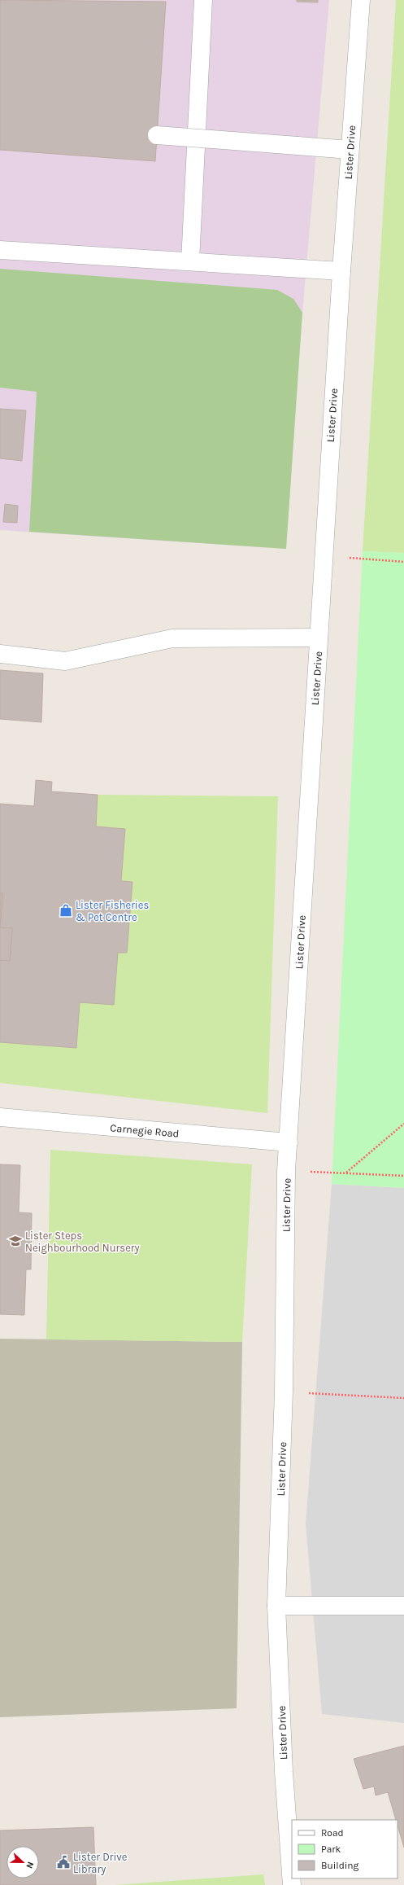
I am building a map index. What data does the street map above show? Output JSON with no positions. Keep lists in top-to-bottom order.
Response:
{
  "streets": {
    "street": ["Lister Drive", "Carnegie Road"]
  },
  "crossings": [
    ["Lister Drive", "Carnegie Road"]
  ],
  "places": {
    "shop": ["Lister Fisheries & Pet Centre"],
    "school or university": ["Lister Steps Neighbourhood Nursery"],
    "public building": ["Lister Drive Library"]
  },
  "legend": ["Road", "Park", "Building"],
  "north": "right"
}
